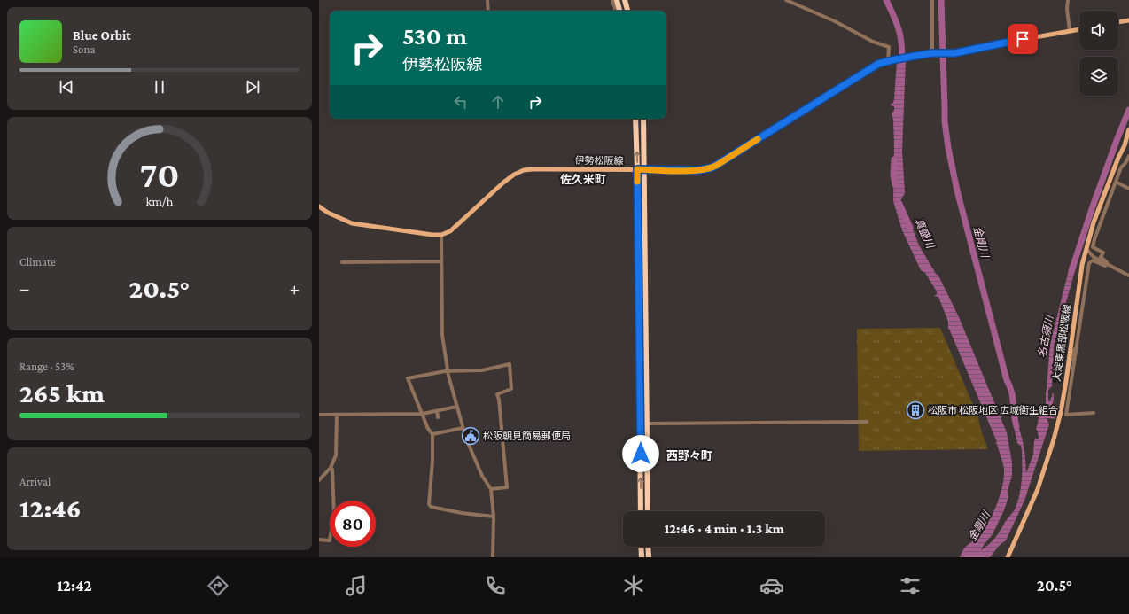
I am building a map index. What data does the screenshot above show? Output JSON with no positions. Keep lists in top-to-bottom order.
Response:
{
  "streets": {
    "main road": ["伊勢松阪線", "大淀東黒部松阪線"]
  },
  "districts": ["佐久米町", "西野々町"],
  "water": ["真盛川", "金剛川", "名古須川"],
  "places": {
    "building": ["松阪市 松阪地区 広域衛生組合"],
    "public building": ["松阪朝見簡易郵便局"]
  },
  "page": {
    "turn": ["530 m", "伊勢松阪線"],
    "song": ["Blue Orbit", "Sona"],
    "tile": [
      "Climate",
      ["Range · 53%", "265 km"],
      ["Arrival", "12:46"]
    ],
    "heat": ["−", "20.5°", "+"],
    "limit": "80",
    "trip": "12:46 · 4 min · 1.3 km",
    "tabs": ["12:42", "20.5°"],
    "gauge": ["70", "km/h"]
  }
}
